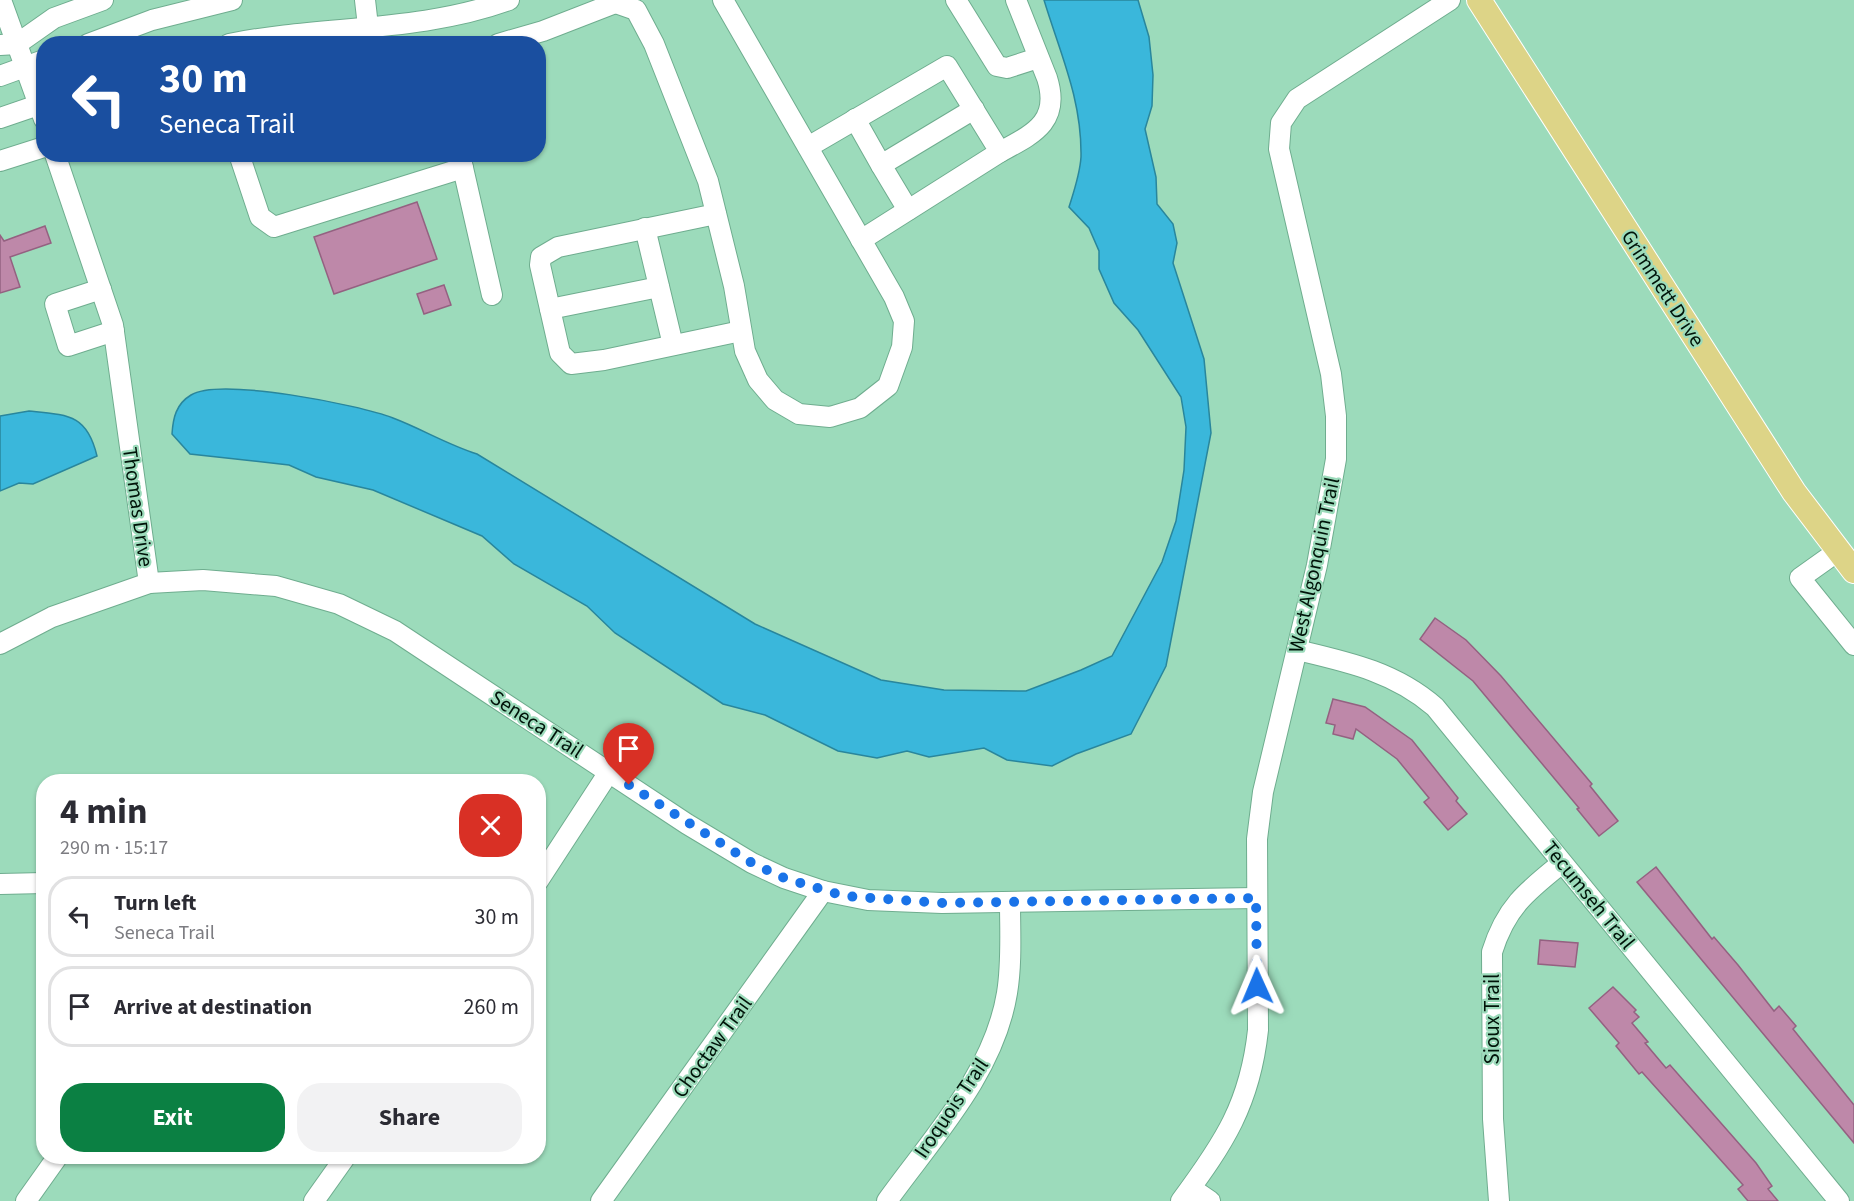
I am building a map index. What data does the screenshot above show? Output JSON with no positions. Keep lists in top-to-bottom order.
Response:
{
  "streets": {
    "main road": ["Grimmett Drive"],
    "street": [
      "Thomas Drive",
      "West Algonquin Trail",
      "Seneca Trail",
      "Tecumseh Trail",
      "Sioux Trail",
      "Choctaw Trail",
      "Iroquois Trail"
    ]
  },
  "crossings": [
    ["Thomas Drive", "Seneca Trail"],
    ["West Algonquin Trail", "Seneca Trail"],
    ["West Algonquin Trail", "Tecumseh Trail"],
    ["Seneca Trail", "Choctaw Trail"],
    ["Seneca Trail", "Iroquois Trail"],
    ["Tecumseh Trail", "Sioux Trail"]
  ],
  "page": {
    "turn": ["30 m", "Seneca Trail"],
    "heading": ["4 min", "290 m · 15:17"],
    "list": [
      {
        "name": "Turn left",
        "note": "Seneca Trail",
        "value": "30 m"
      },
      {
        "name": "Arrive at destination",
        "value": "260 m"
      }
    ],
    "buttons": ["Exit", "Share"]
  }
}
